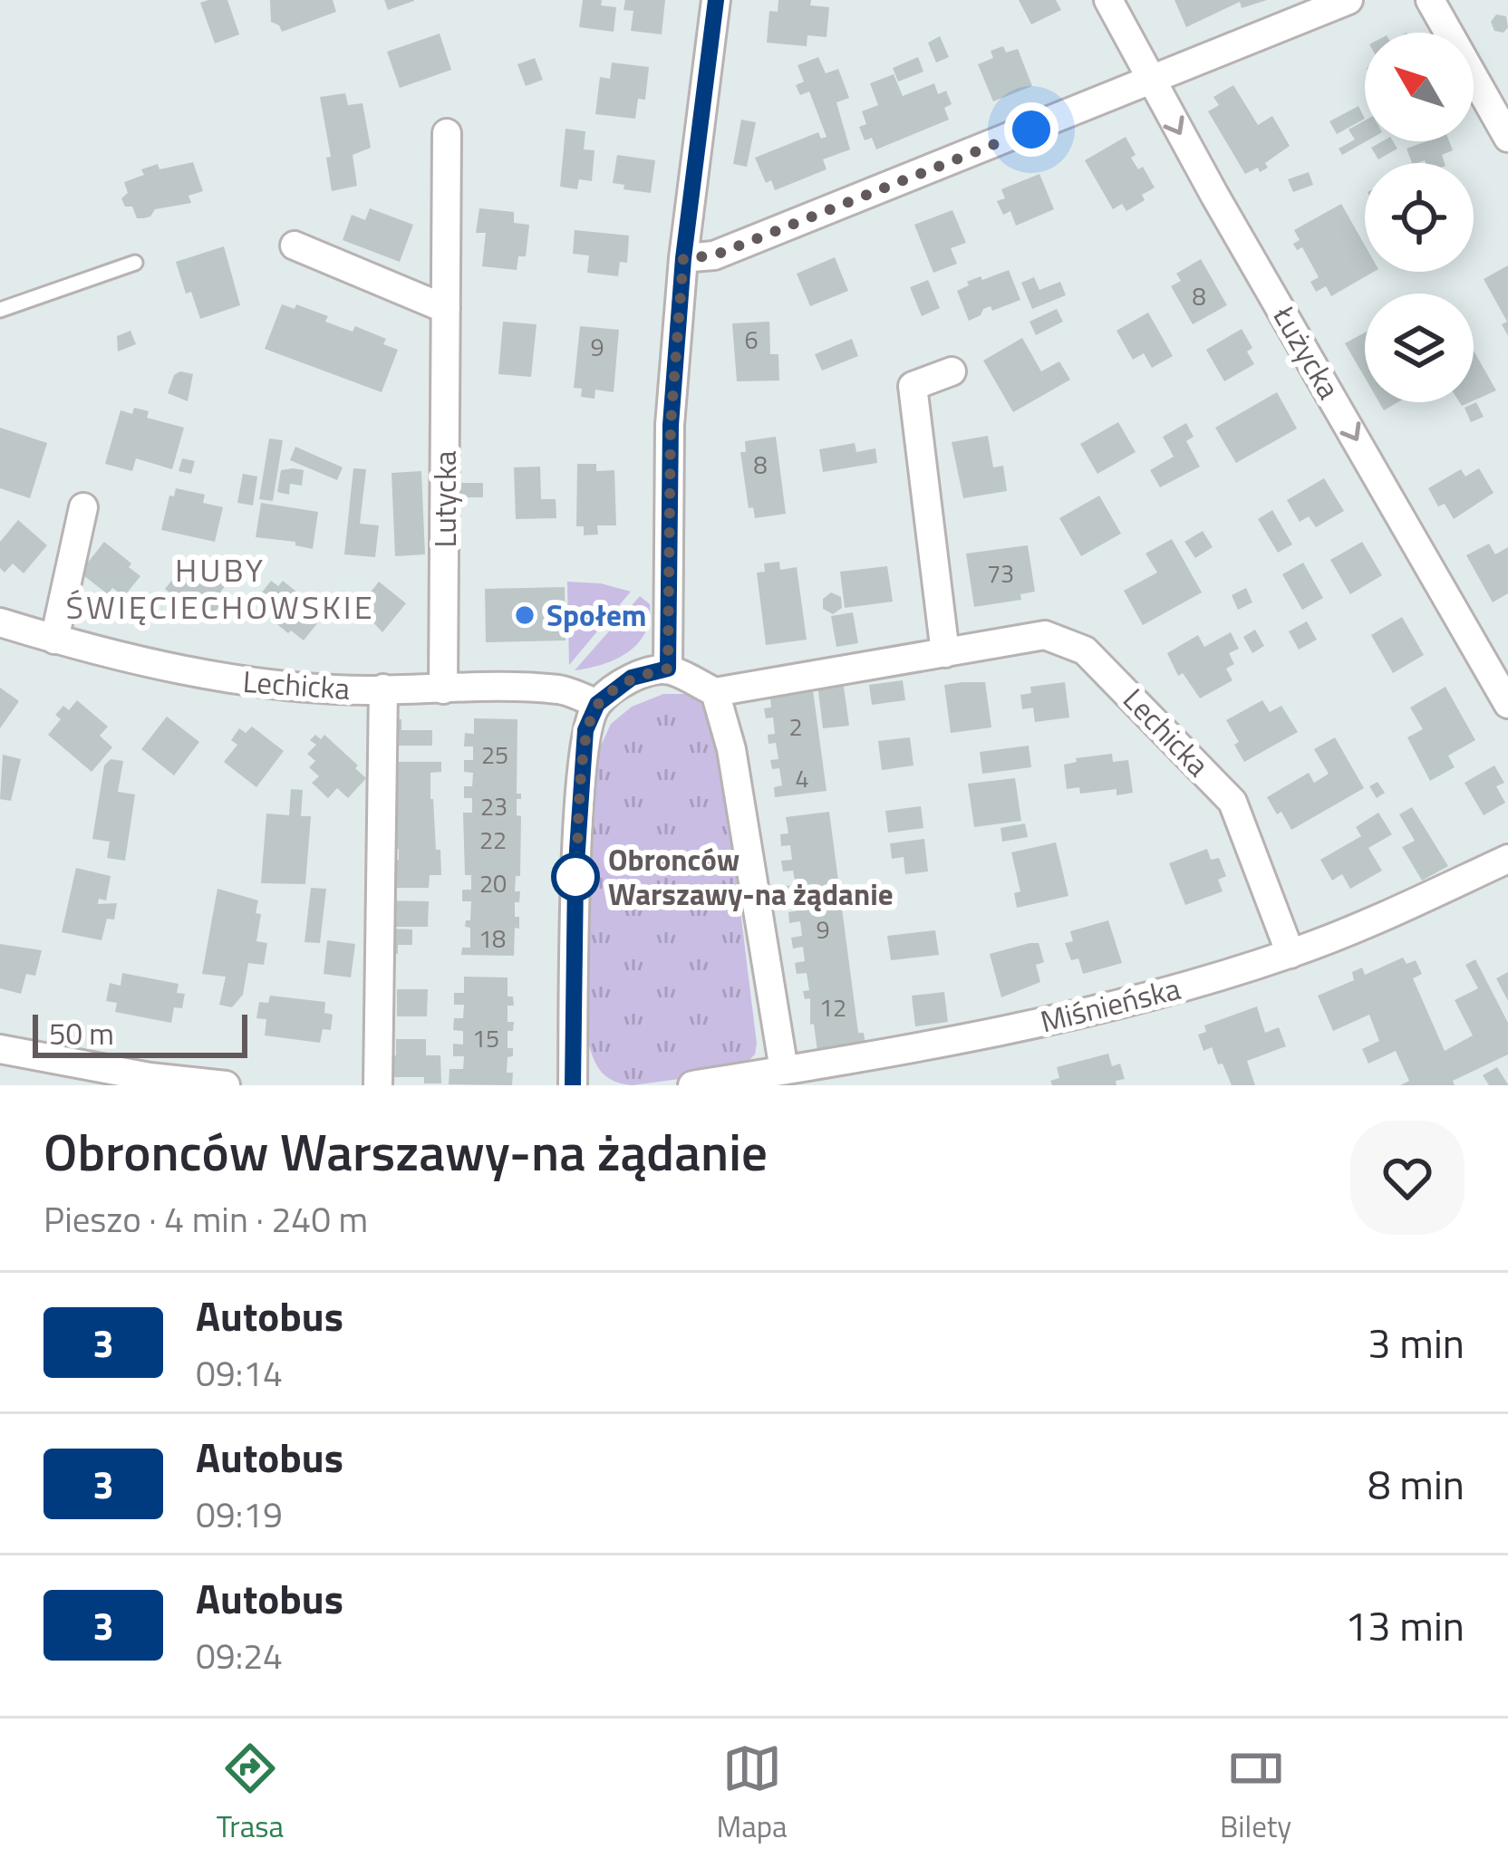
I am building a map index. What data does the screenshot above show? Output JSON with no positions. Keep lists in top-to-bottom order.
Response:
{
  "streets": {
    "street": [
      "Łużycka",
      "Lutycka",
      "Lechicka",
      "Miśnieńska"
    ]
  },
  "crossings": [
    ["Lutycka", "Lechicka"],
    ["Lechicka", "Miśnieńska"]
  ],
  "one_way": ["Łużycka"],
  "districts": ["HUBY ŚWIĘCIECHOWSKIE"],
  "places": ["Społem", "Obronców Warszawy-na żądanie"],
  "lines": ["bus line 3"],
  "house_numbers": [
    "8",
    "6",
    "9",
    "8",
    "73",
    "2",
    "25",
    "4",
    "23",
    "22",
    "20",
    "9",
    "18",
    "12",
    "15"
  ],
  "scale_bar": "50 m",
  "north": "top left",
  "page": {
    "scale": "50 m",
    "heading": ["Obronców Warszawy-na żądanie", "Pieszo · 4 min · 240 m"],
    "list": [
      {
        "mark": "3",
        "name": "Autobus",
        "note": "09:14",
        "value": "3 min"
      },
      {
        "mark": "3",
        "name": "Autobus",
        "note": "09:19",
        "value": "8 min"
      },
      {
        "mark": "3",
        "name": "Autobus",
        "note": "09:24",
        "value": "13 min"
      }
    ],
    "tabs": ["Trasa", "Mapa", "Bilety"]
  }
}
